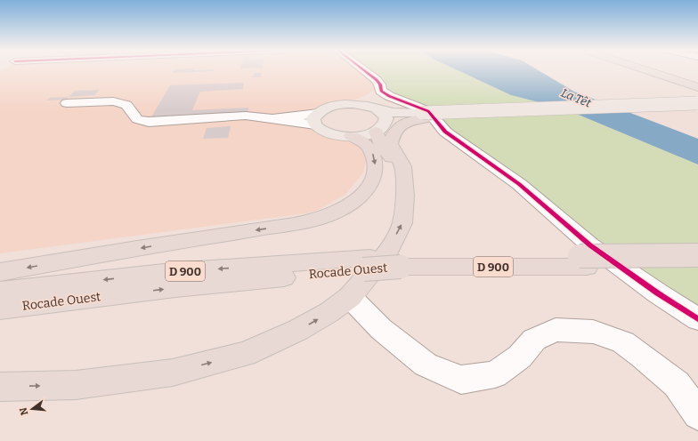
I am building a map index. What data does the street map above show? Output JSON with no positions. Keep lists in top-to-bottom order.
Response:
{
  "streets": {
    "highway": ["D 900", "Rocade Ouest"]
  },
  "water": ["La Têt"],
  "north": "left"
}
